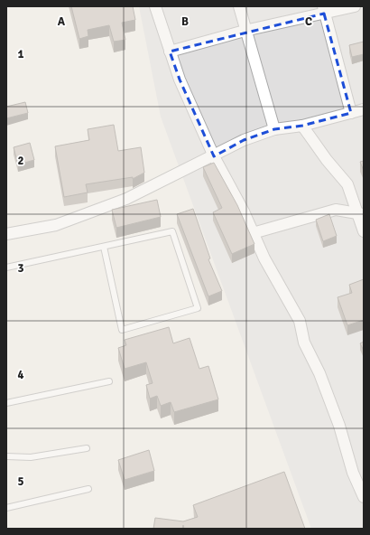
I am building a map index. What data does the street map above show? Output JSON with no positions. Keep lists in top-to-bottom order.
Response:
{
  "grid": {
    "columns": ["A", "B", "C"],
    "rows": [
      "1",
      "2",
      "3",
      "4",
      "5"
    ]
  }
}
